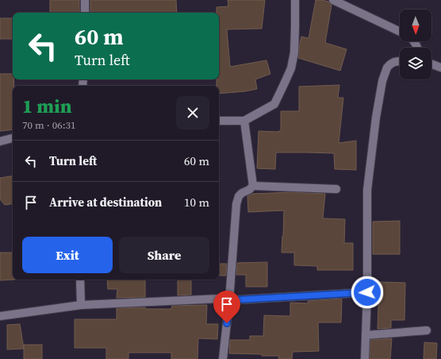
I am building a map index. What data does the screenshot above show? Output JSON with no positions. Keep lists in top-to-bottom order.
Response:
{
  "north": "bottom",
  "page": {
    "turn": ["60 m", "Turn left"],
    "heading": ["1 min", "70 m · 06:31"],
    "list": [
      {
        "name": "Turn left",
        "value": "60 m"
      },
      {
        "name": "Arrive at destination",
        "value": "10 m"
      }
    ],
    "buttons": ["Exit", "Share"]
  }
}
